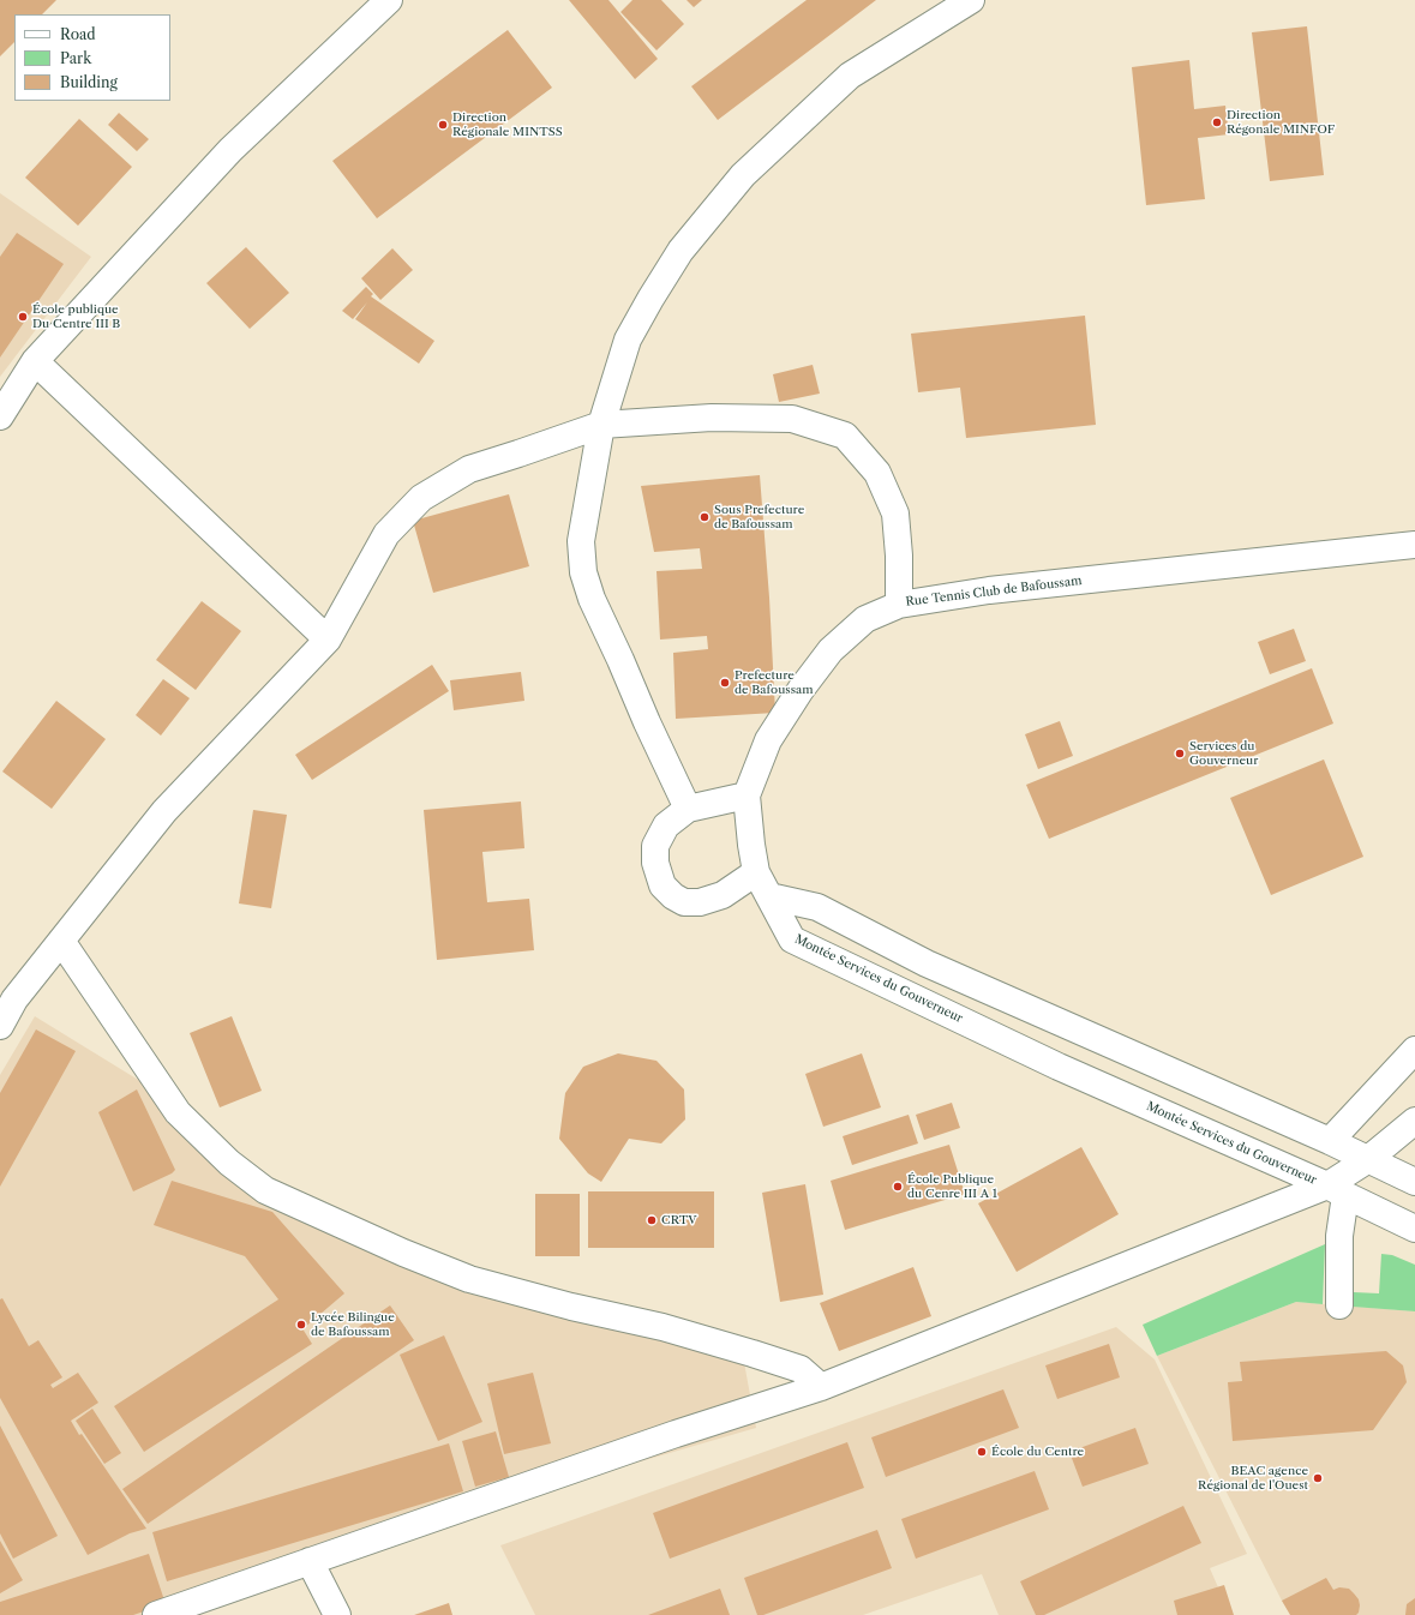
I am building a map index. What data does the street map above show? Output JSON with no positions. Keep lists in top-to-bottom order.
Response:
{
  "streets": {
    "street": ["Rue Tennis Club de Bafoussam", "Montée Services du Gouverneur"]
  },
  "crossings": [
    ["Rue Tennis Club de Bafoussam", "Montée Services du Gouverneur"]
  ],
  "places": [
    "Direction Régonale MINFOF",
    "Direction Régionale MINTSS",
    "École publique Du Centre III B",
    "Sous Prefecture de Bafoussam",
    "Prefecture de Bafoussam",
    "Services du Gouverneur",
    "École Publique du Cenre III A 1",
    "CRTV",
    "Lycée Bilingue de Bafoussam",
    "École du Centre",
    "BEAC agence Régional de l'Ouest"
  ],
  "legend": ["Road", "Park", "Building"]
}
